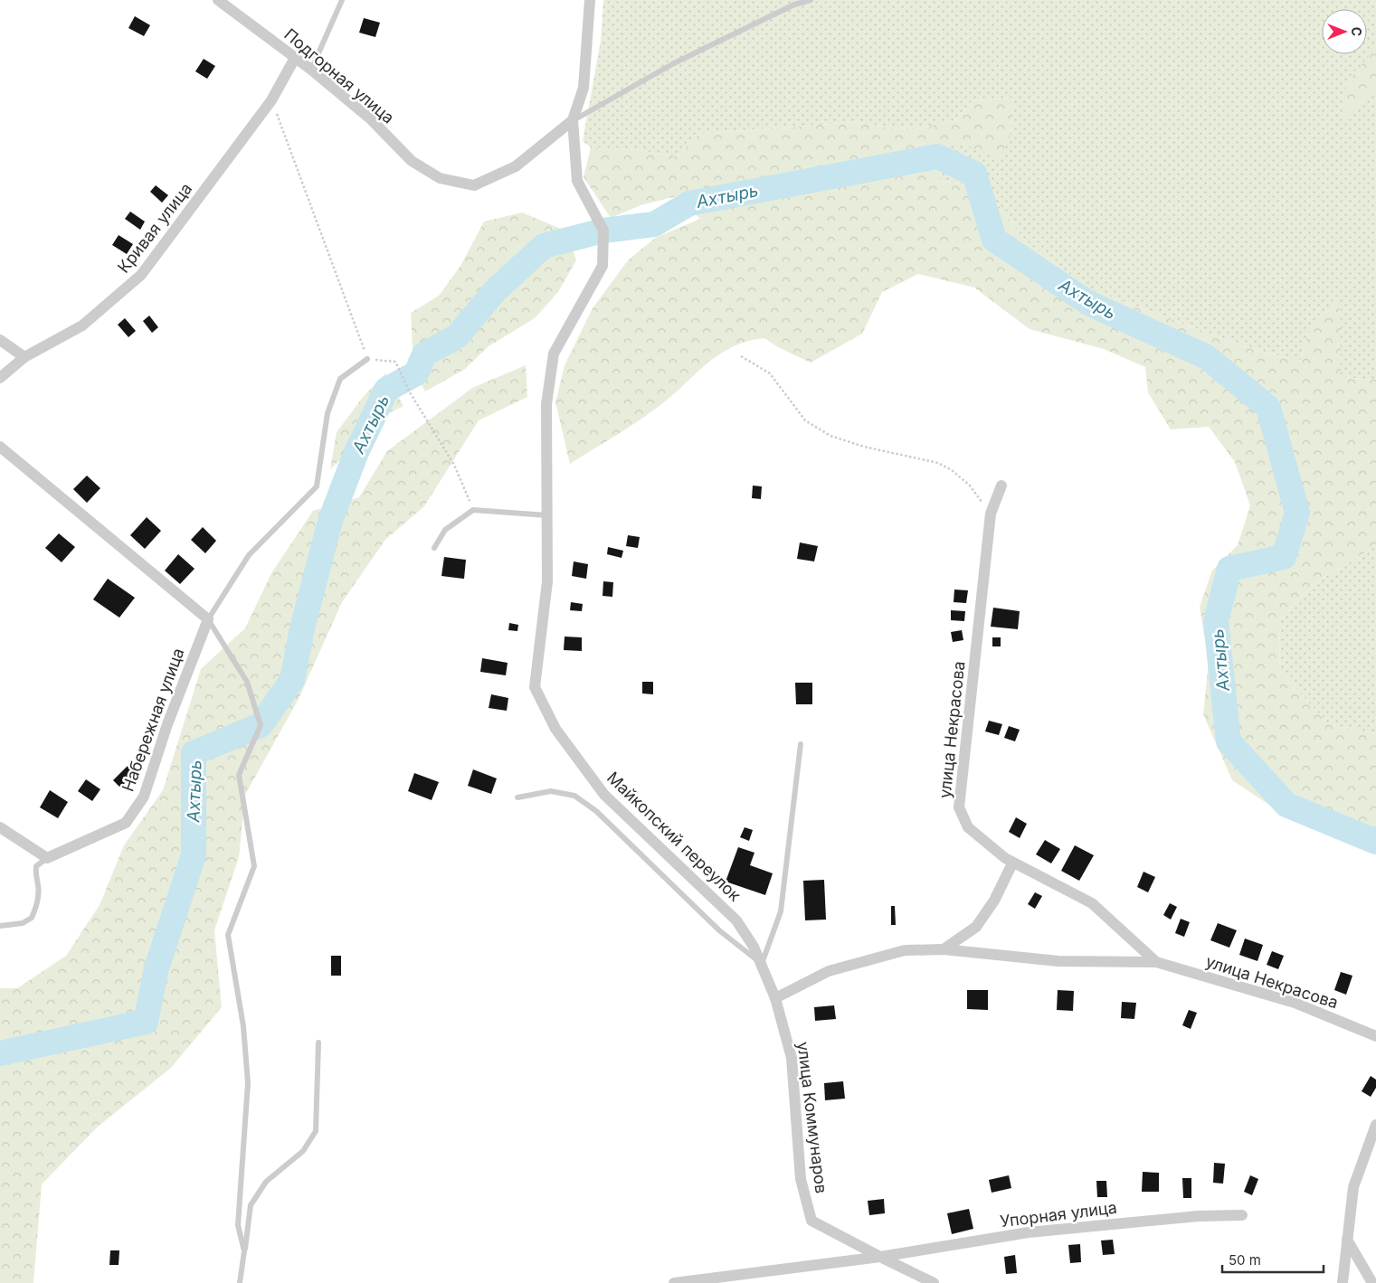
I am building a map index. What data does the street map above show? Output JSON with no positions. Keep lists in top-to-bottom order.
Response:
{
  "streets": {
    "street": [
      "Подгорная улица",
      "Кривая улица",
      "Набережная улица",
      "улица Некрасова",
      "Майкопский переулок",
      "улица Коммунаров",
      "Упорная улица"
    ]
  },
  "crossings": [
    ["Подгорная улица", "Кривая улица"],
    ["Подгорная улица", "Майкопский переулок"],
    ["улица Некрасова", "Майкопский переулок"],
    ["улица Некрасова", "улица Коммунаров"],
    ["Майкопский переулок", "улица Коммунаров"],
    ["улица Коммунаров", "Упорная улица"]
  ],
  "water": ["Ахтырь"],
  "scale_bar": "50 m",
  "north": "right"
}
